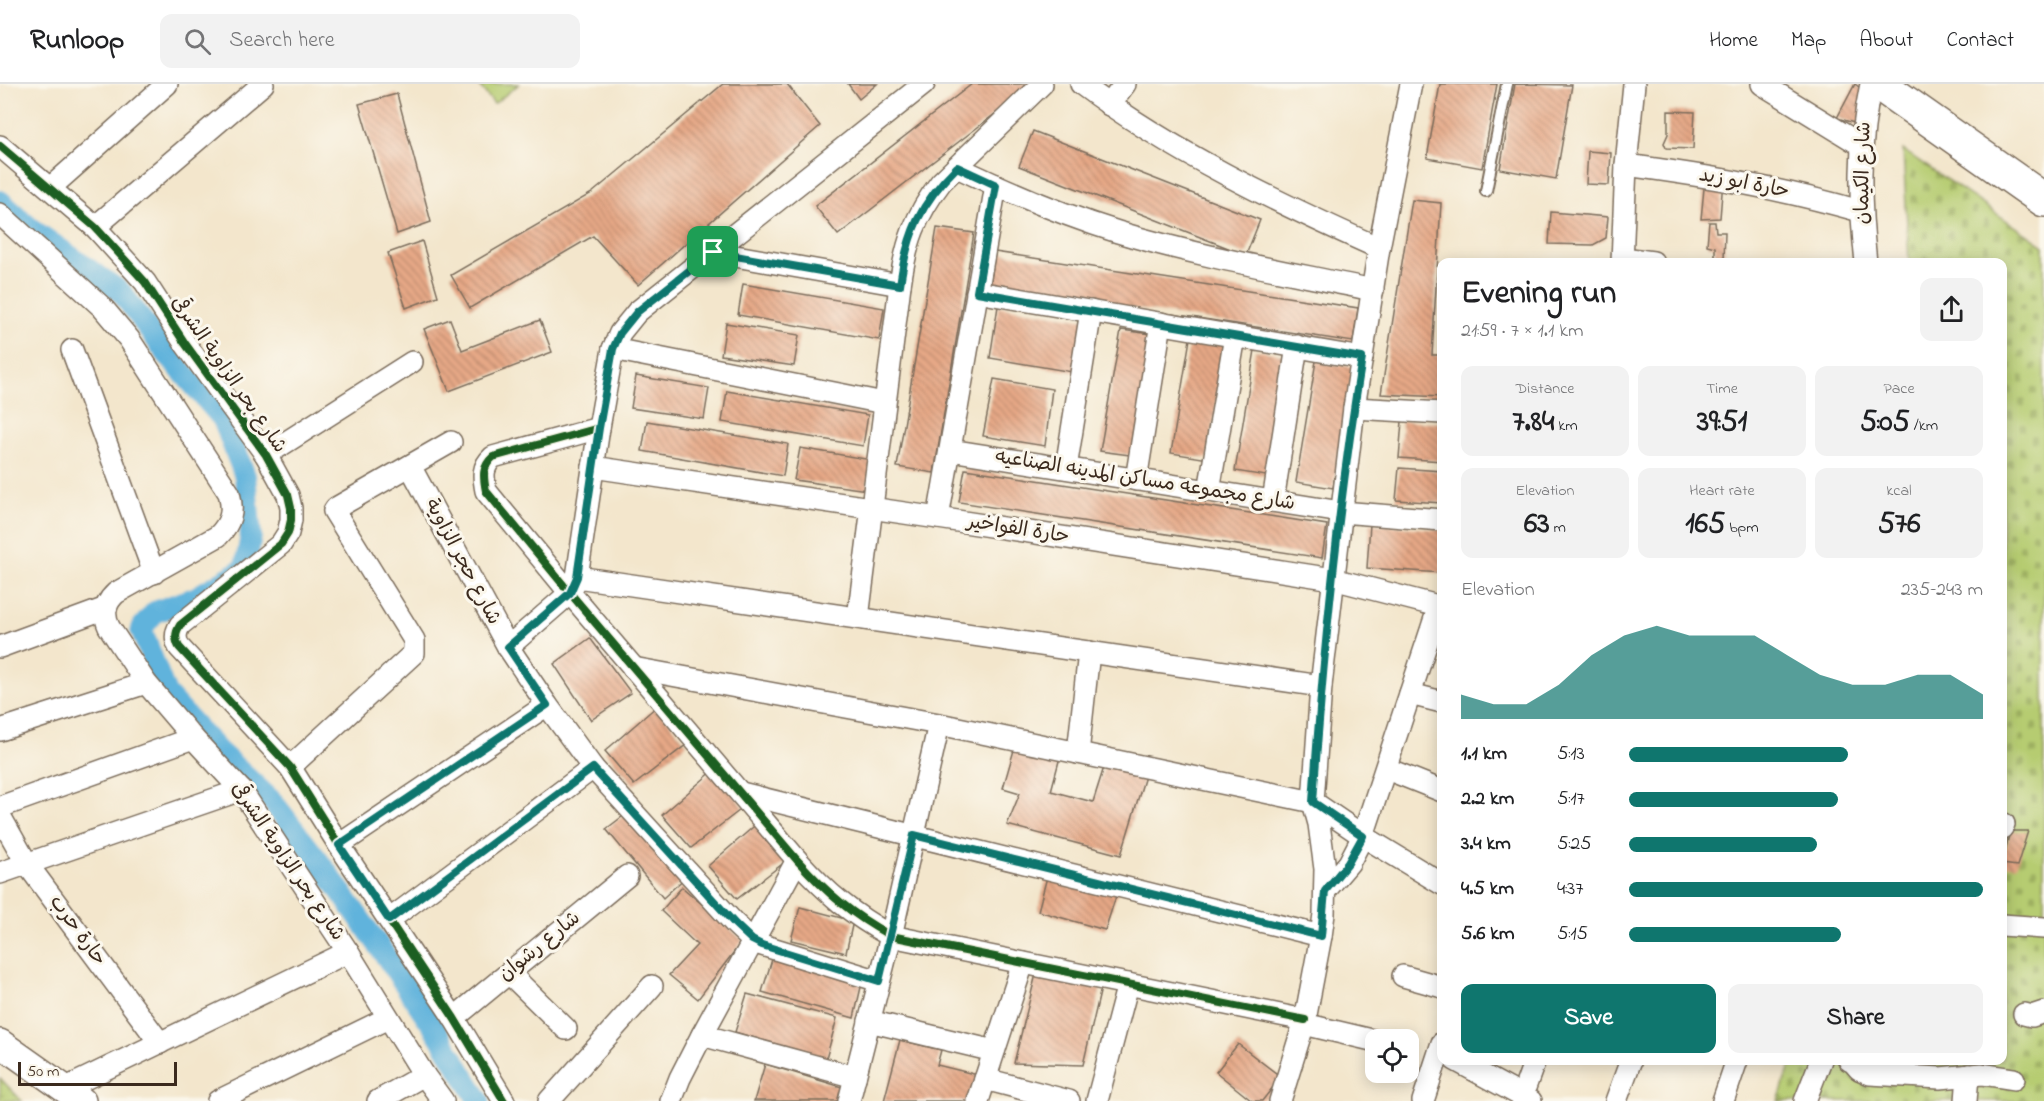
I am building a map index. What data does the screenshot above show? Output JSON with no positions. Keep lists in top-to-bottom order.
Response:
{
  "streets": {
    "street": [
      "شارع الكيمان",
      "حارة ابو زيد",
      "شارع بحر الزاوية الشرقى",
      "شارع مجموعه مساكن المدينه الصناعيه",
      "حارة الفواخير",
      "شارع حجر الزاوية",
      "حارة حرب",
      "شارع رشوان"
    ]
  },
  "crossings": [
    ["شارع الكيمان", "حارة ابو زيد"],
    ["شارع بحر الزاوية الشرقى", "شارع رشوان"]
  ],
  "scale_bar": "50 m",
  "page": {
    "header": "Runloop",
    "search": "Search here",
    "nav": [
      "Home",
      "Map",
      "About",
      "Contact"
    ],
    "heading": ["Evening run", "21:59 · 7 × 1.1 km"],
    "stats": [
      ["Distance", "7.84 km"],
      ["Time", "39:51"],
      ["Pace", "5:05 /km"],
      ["Elevation", "63 m"],
      ["Heart rate", "165 bpm"],
      ["kcal", "576"]
    ],
    "chart": ["Elevation", "235–243 m"],
    "list": [
      {
        "name": "1.1 km",
        "note": "5:13"
      },
      {
        "name": "2.2 km",
        "note": "5:17"
      },
      {
        "name": "3.4 km",
        "note": "5:25"
      },
      {
        "name": "4.5 km",
        "note": "4:37"
      },
      {
        "name": "5.6 km",
        "note": "5:15"
      }
    ],
    "buttons": ["Save", "Share"],
    "scale": "50 m"
  }
}
